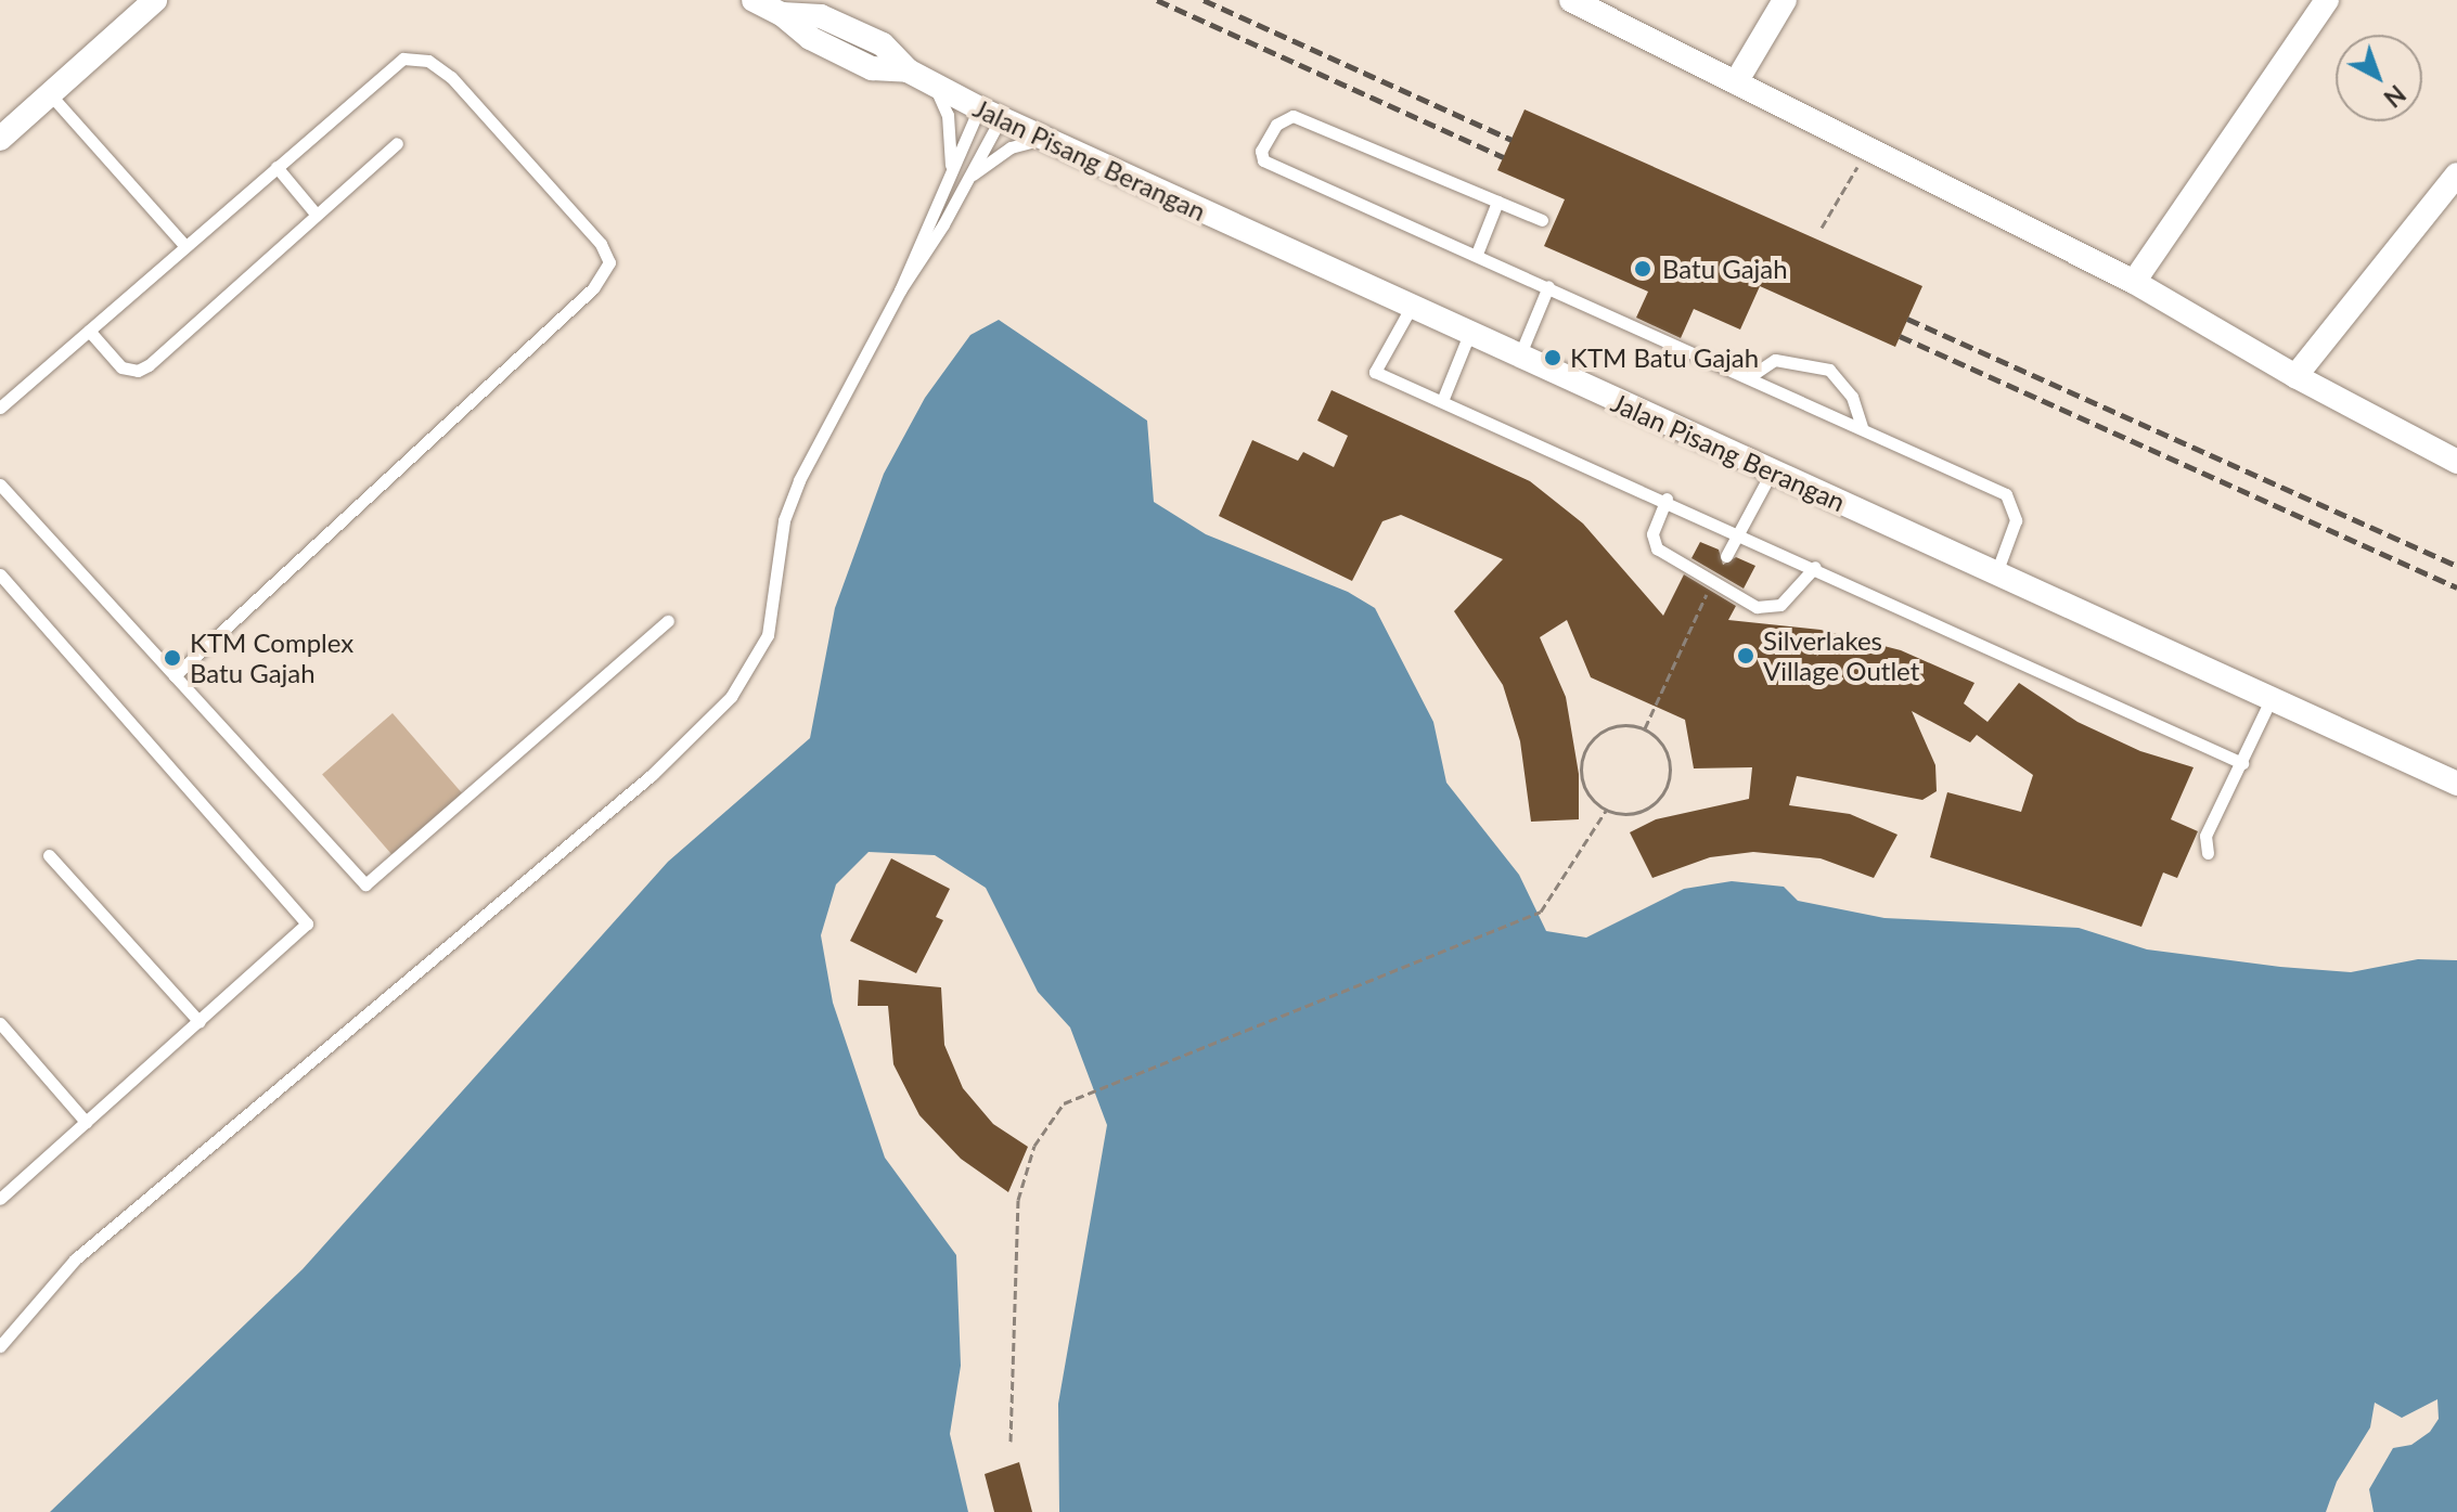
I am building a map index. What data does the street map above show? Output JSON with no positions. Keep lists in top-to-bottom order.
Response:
{
  "streets": {
    "street": ["Jalan Pisang Berangan"]
  },
  "places": [
    "Batu Gajah",
    "KTM Batu Gajah",
    "Silverlakes Village Outlet",
    "KTM Complex Batu Gajah"
  ],
  "north": "bottom right"
}
